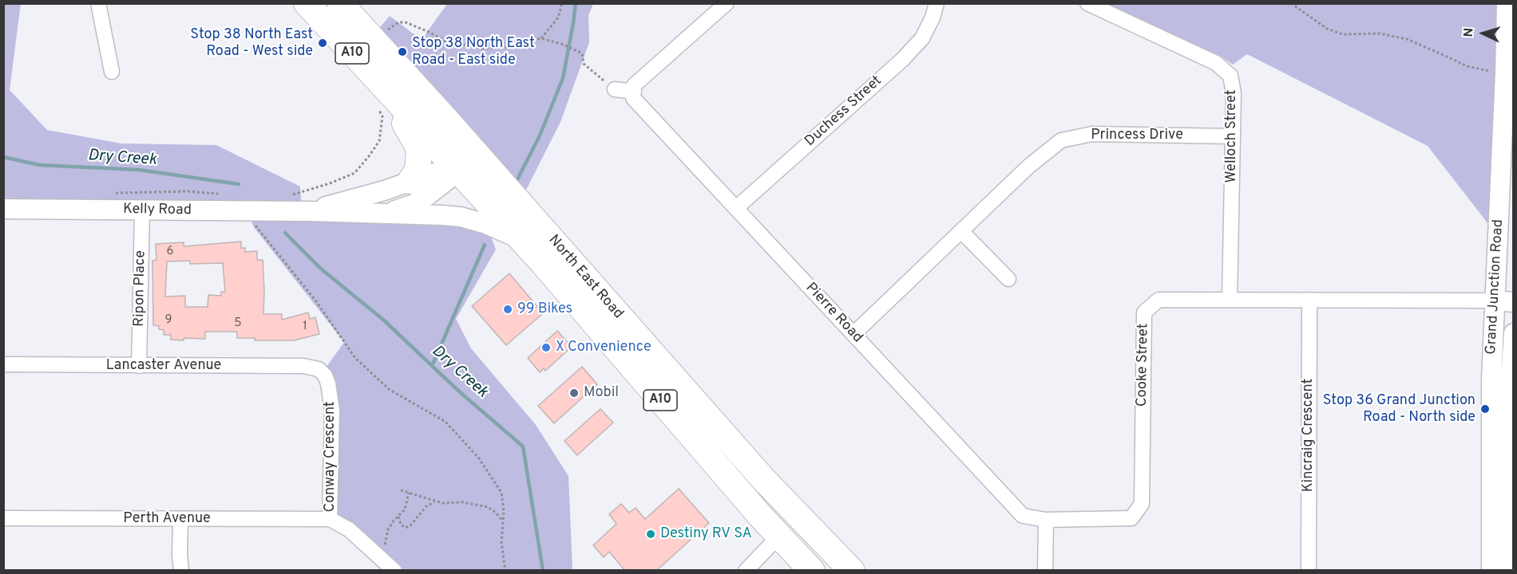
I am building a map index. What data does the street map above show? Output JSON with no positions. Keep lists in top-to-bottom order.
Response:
{
  "streets": {
    "highway": ["A10", "North East Road"],
    "main road": ["Kelly Road", "Grand Junction Road"],
    "street": [
      "Duchess Street",
      "Princess Drive",
      "Welloch Street",
      "Ripon Place",
      "Pierre Road",
      "Cooke Street",
      "Lancaster Avenue",
      "Kincraig Crescent",
      "Conway Crescent",
      "Perth Avenue"
    ]
  },
  "crossings": [
    ["Duchess Street", "Pierre Road"],
    ["Princess Drive", "Welloch Street"],
    ["Princess Drive", "Pierre Road"],
    ["Welloch Street", "Cooke Street"],
    ["Kelly Road", "North East Road"],
    ["Kelly Road", "Ripon Place"],
    ["Grand Junction Road", "Cooke Street"],
    ["Ripon Place", "Lancaster Avenue"],
    ["Pierre Road", "Cooke Street"],
    ["Cooke Street", "Kincraig Crescent"],
    ["Lancaster Avenue", "Conway Crescent"],
    ["Conway Crescent", "Perth Avenue"]
  ],
  "water": ["Dry Creek"],
  "places": [
    "Stop 38 North East Road - West side",
    "Stop 38 North East Road - East side",
    "99 Bikes",
    "X Convenience",
    "Mobil",
    "Stop 36 Grand Junction Road - North side",
    "Destiny RV SA"
  ],
  "house_numbers": [
    "6",
    "9",
    "5",
    "1"
  ],
  "north": "left"
}
